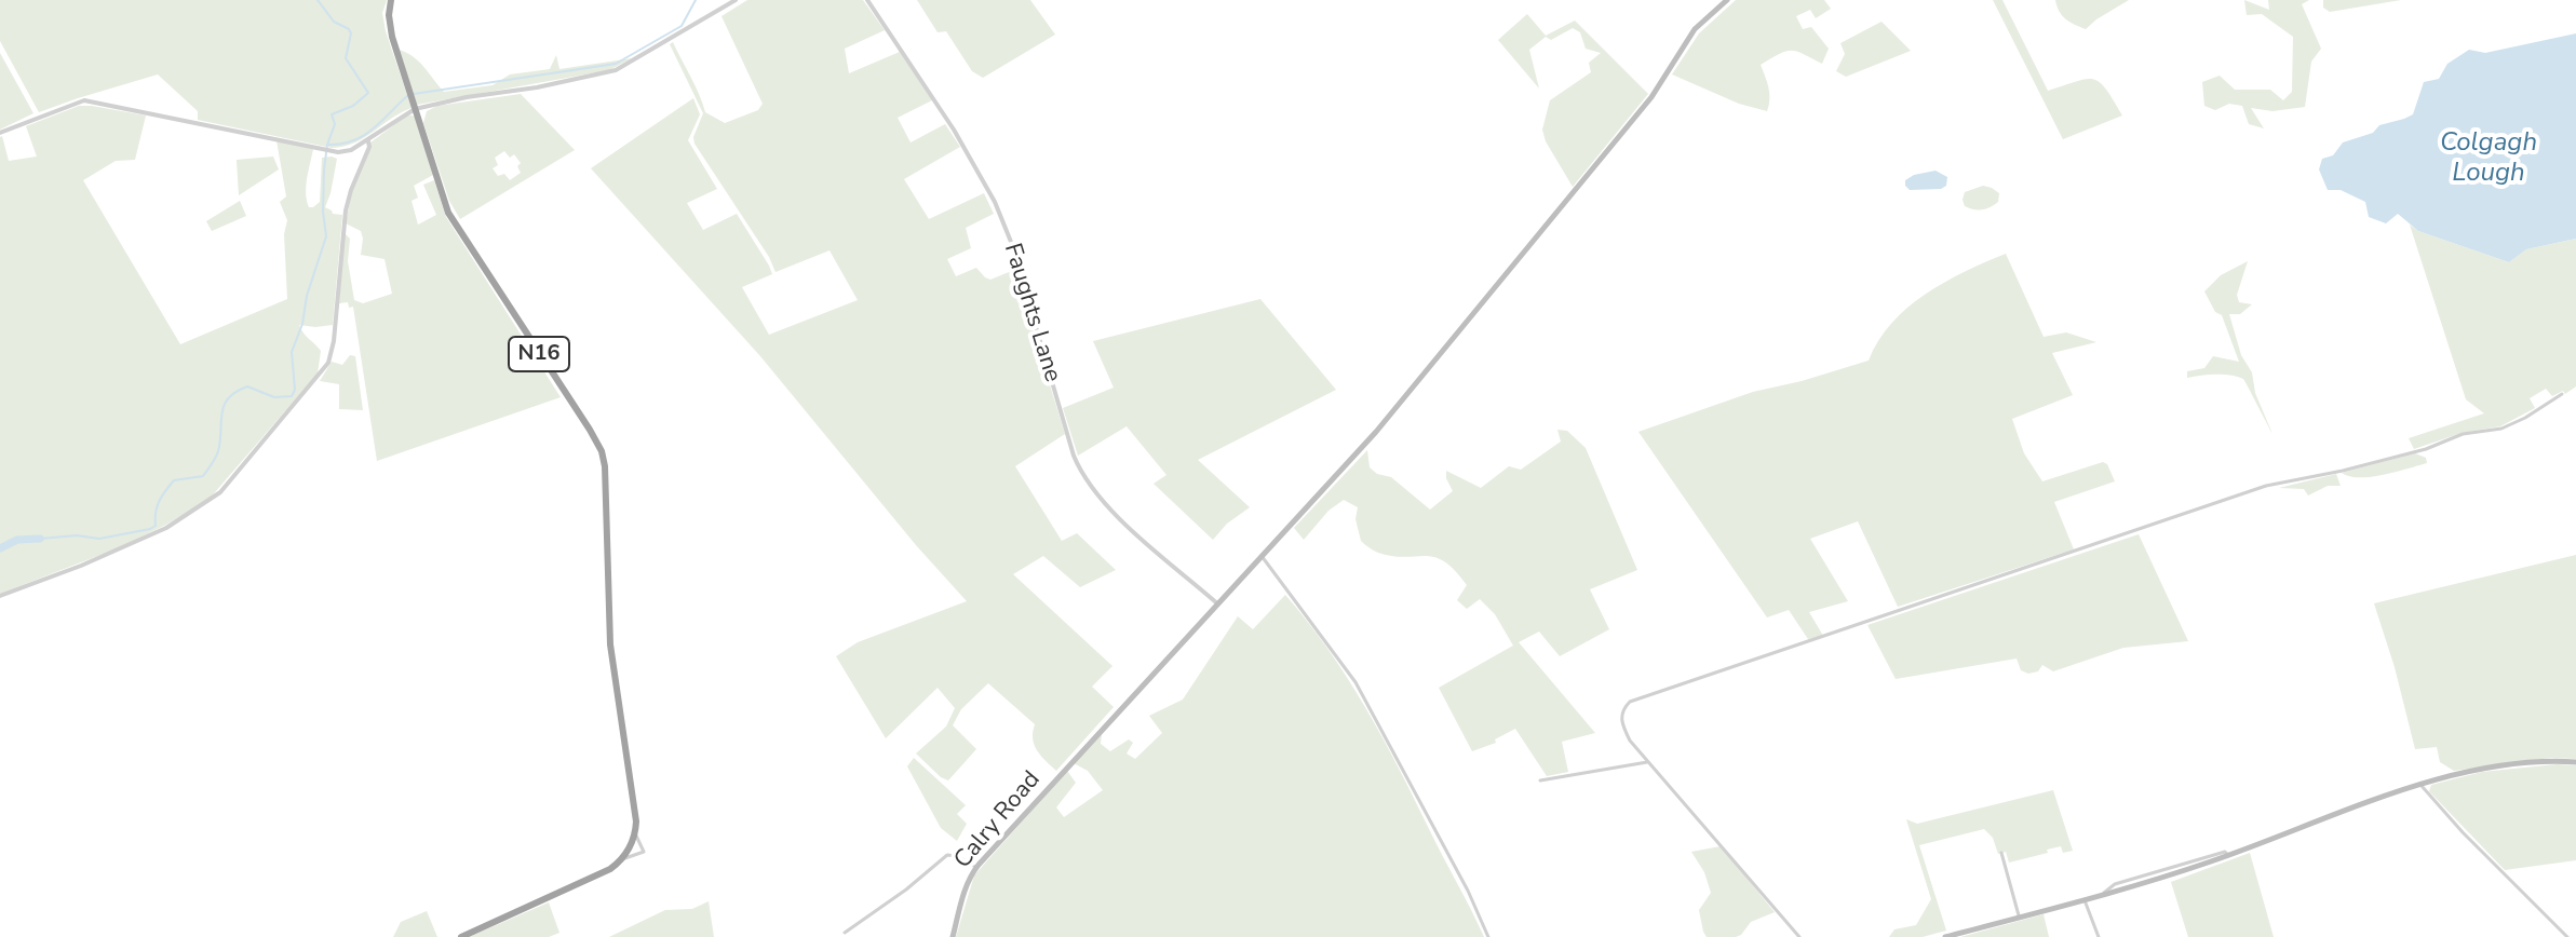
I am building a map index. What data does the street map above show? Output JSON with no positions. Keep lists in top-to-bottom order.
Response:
{
  "streets": {
    "highway": ["N16"],
    "main road": ["Calry Road"],
    "street": ["Faughts Lane"]
  },
  "crossings": [
    ["Faughts Lane", "Calry Road"]
  ],
  "water": ["Colgagh Lough"]
}
